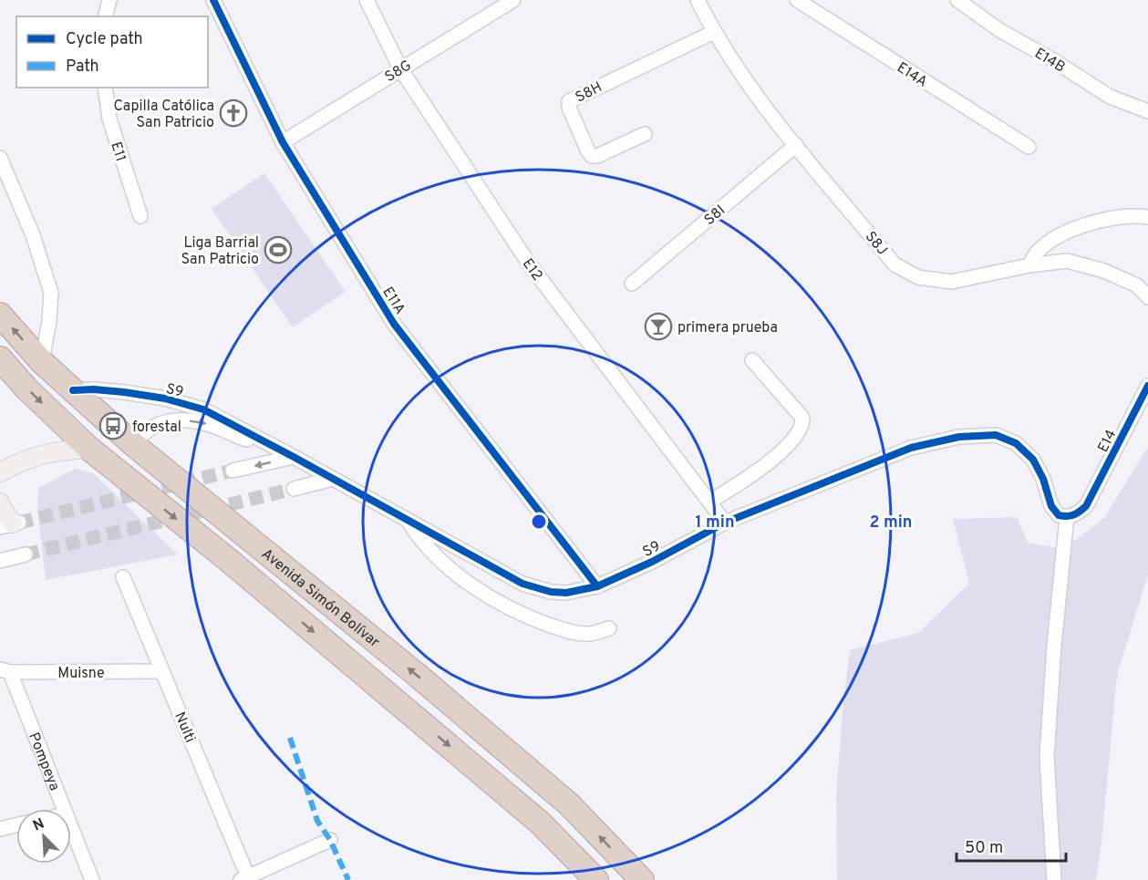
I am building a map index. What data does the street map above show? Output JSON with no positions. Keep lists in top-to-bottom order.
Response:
{
  "streets": {
    "highway": ["Avenida Simón Bolívar"],
    "street": [
      "E14B",
      "S8G",
      "E14A",
      "S8H",
      "E11",
      "S8I",
      "S8J",
      "E12",
      "E11A",
      "S9",
      "E14",
      "Muisne",
      "Nulti",
      "Pompeya"
    ]
  },
  "crossings": [
    ["S8G", "E12"],
    ["S8G", "E11A"],
    ["S8H", "S8J"],
    ["S8I", "S8J"],
    ["E12", "S9"],
    ["E11A", "S9"],
    ["S9", "E14"],
    ["S9", "Avenida Simón Bolívar"],
    ["Muisne", "Nulti"],
    ["Muisne", "Pompeya"]
  ],
  "places": {
    "church": ["Capilla Católica San Patricio"],
    "sports": ["Liga Barrial San Patricio"],
    "bar": ["primera prueba"],
    "bus stop": ["forestal"]
  },
  "legend": ["Cycle path", "Path"],
  "scale_bar": "50 m",
  "north": "top left",
  "rings": ["1 min", "2 min"]
}
